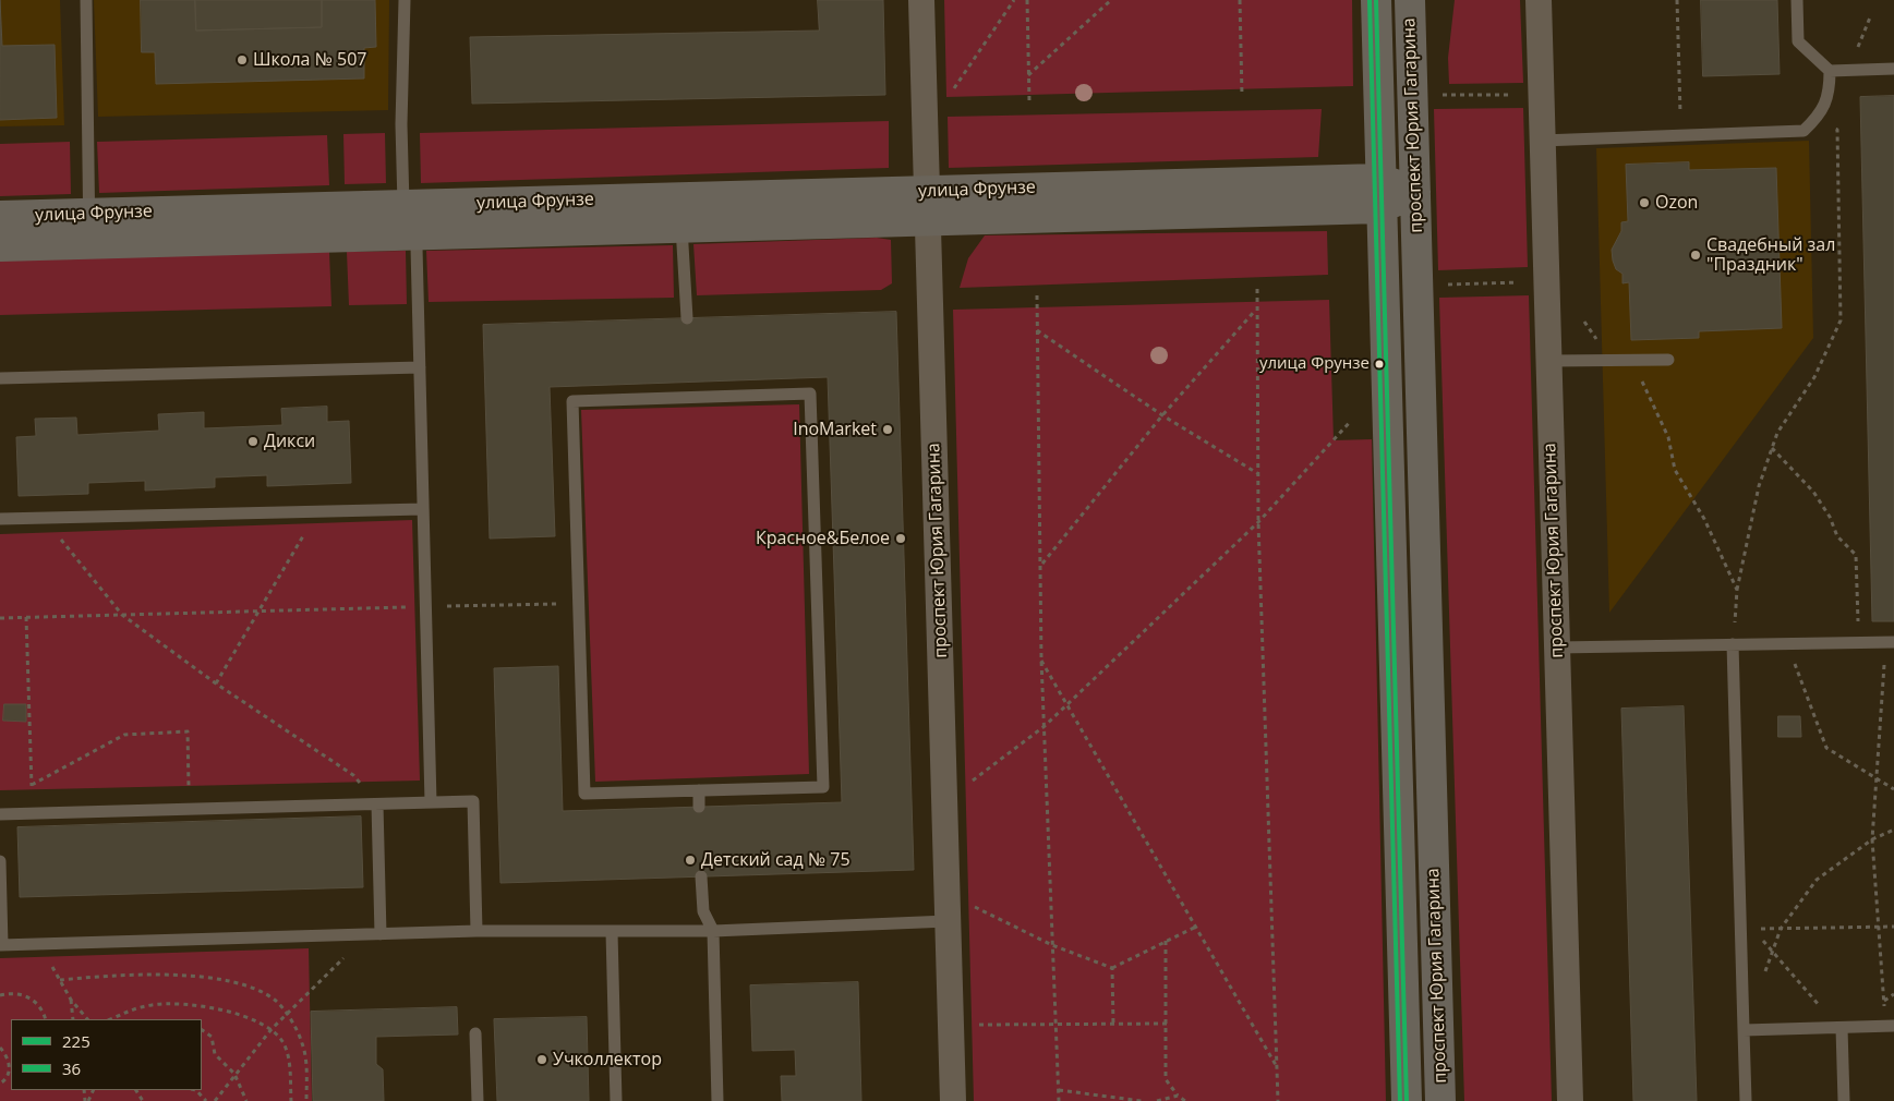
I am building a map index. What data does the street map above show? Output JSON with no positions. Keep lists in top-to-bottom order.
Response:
{
  "streets": {
    "street": ["проспект Юрия Гагарина", "улица Фрунзе"]
  },
  "crossings": [
    ["проспект Юрия Гагарина", "улица Фрунзе"]
  ],
  "places": [
    "Школа № 507",
    "Ozon",
    "Свадебный зал \"Праздник\"",
    "улица Фрунзе",
    "InoMarket",
    "Дикси",
    "Красное&Белое",
    "Детский сад № 75",
    "Учколлектор"
  ],
  "lines": ["transit line 225", "transit line 36"],
  "legend": ["225", "36"]
}
